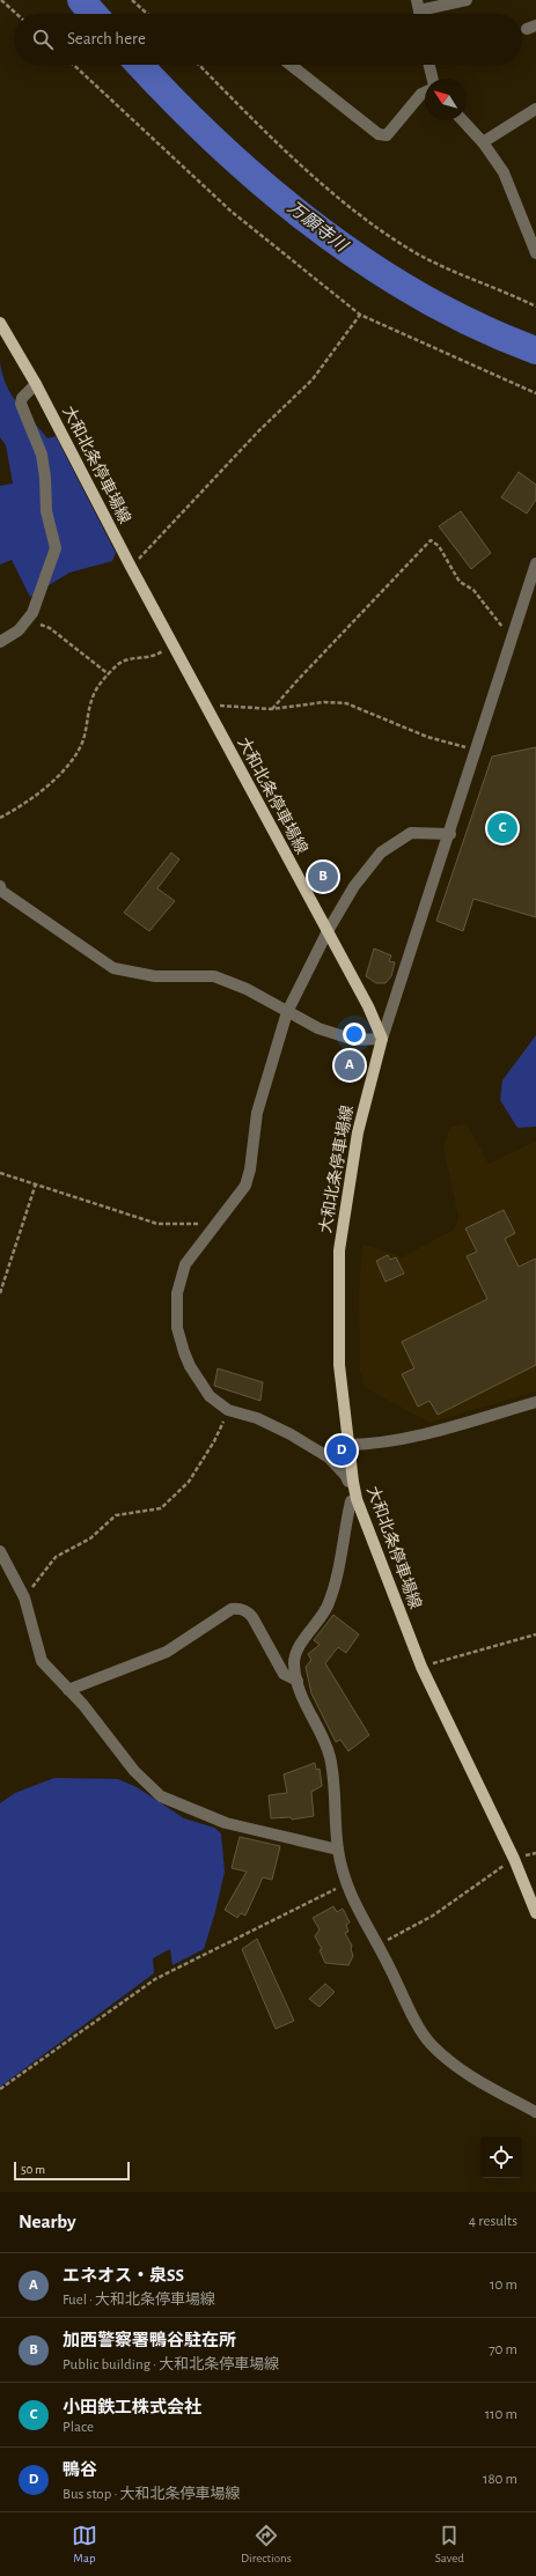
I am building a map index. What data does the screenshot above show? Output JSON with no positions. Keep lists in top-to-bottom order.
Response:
{
  "streets": {
    "main road": ["大和北条停車場線"]
  },
  "water": ["万願寺川"],
  "scale_bar": "50 m",
  "north": "top left",
  "page": {
    "search": "Search here",
    "pins": [
      "C",
      "B",
      "A",
      "D"
    ],
    "scale": "50 m",
    "heading": ["Nearby", "4 results"],
    "list": [
      {
        "mark": "A",
        "name": "エネオス・泉SS",
        "note": "Fuel · 大和北条停車場線",
        "value": "10 m"
      },
      {
        "mark": "B",
        "name": "加西警察署鴨谷駐在所",
        "note": "Public building · 大和北条停車場線",
        "value": "70 m"
      },
      {
        "mark": "C",
        "name": "小田鉄工株式会社",
        "note": "Place",
        "value": "110 m"
      },
      {
        "mark": "D",
        "name": "鴨谷",
        "note": "Bus stop · 大和北条停車場線",
        "value": "180 m"
      }
    ],
    "nav": ["Map", "Directions", "Saved"]
  }
}
